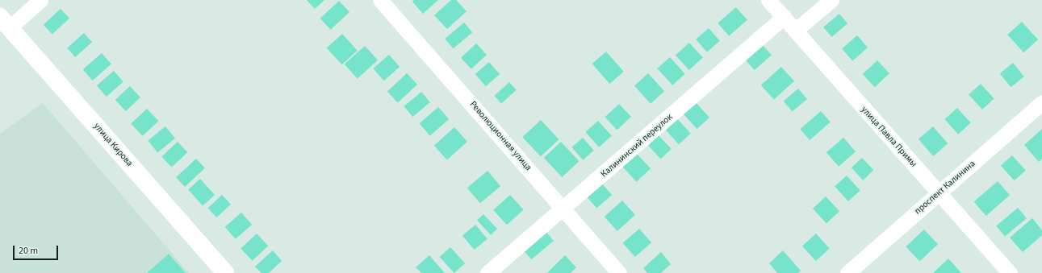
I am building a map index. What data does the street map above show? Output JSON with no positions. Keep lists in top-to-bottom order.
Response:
{
  "streets": {
    "main road": ["улица Кирова"],
    "street": [
      "Революционная улица",
      "улица Павла Примы",
      "Калининский переулок",
      "проспект Калинина"
    ]
  },
  "crossings": [
    ["Революционная улица", "Калининский переулок"],
    ["улица Павла Примы", "Калининский переулок"],
    ["улица Павла Примы", "проспект Калинина"]
  ],
  "scale_bar": "20 m"
}
